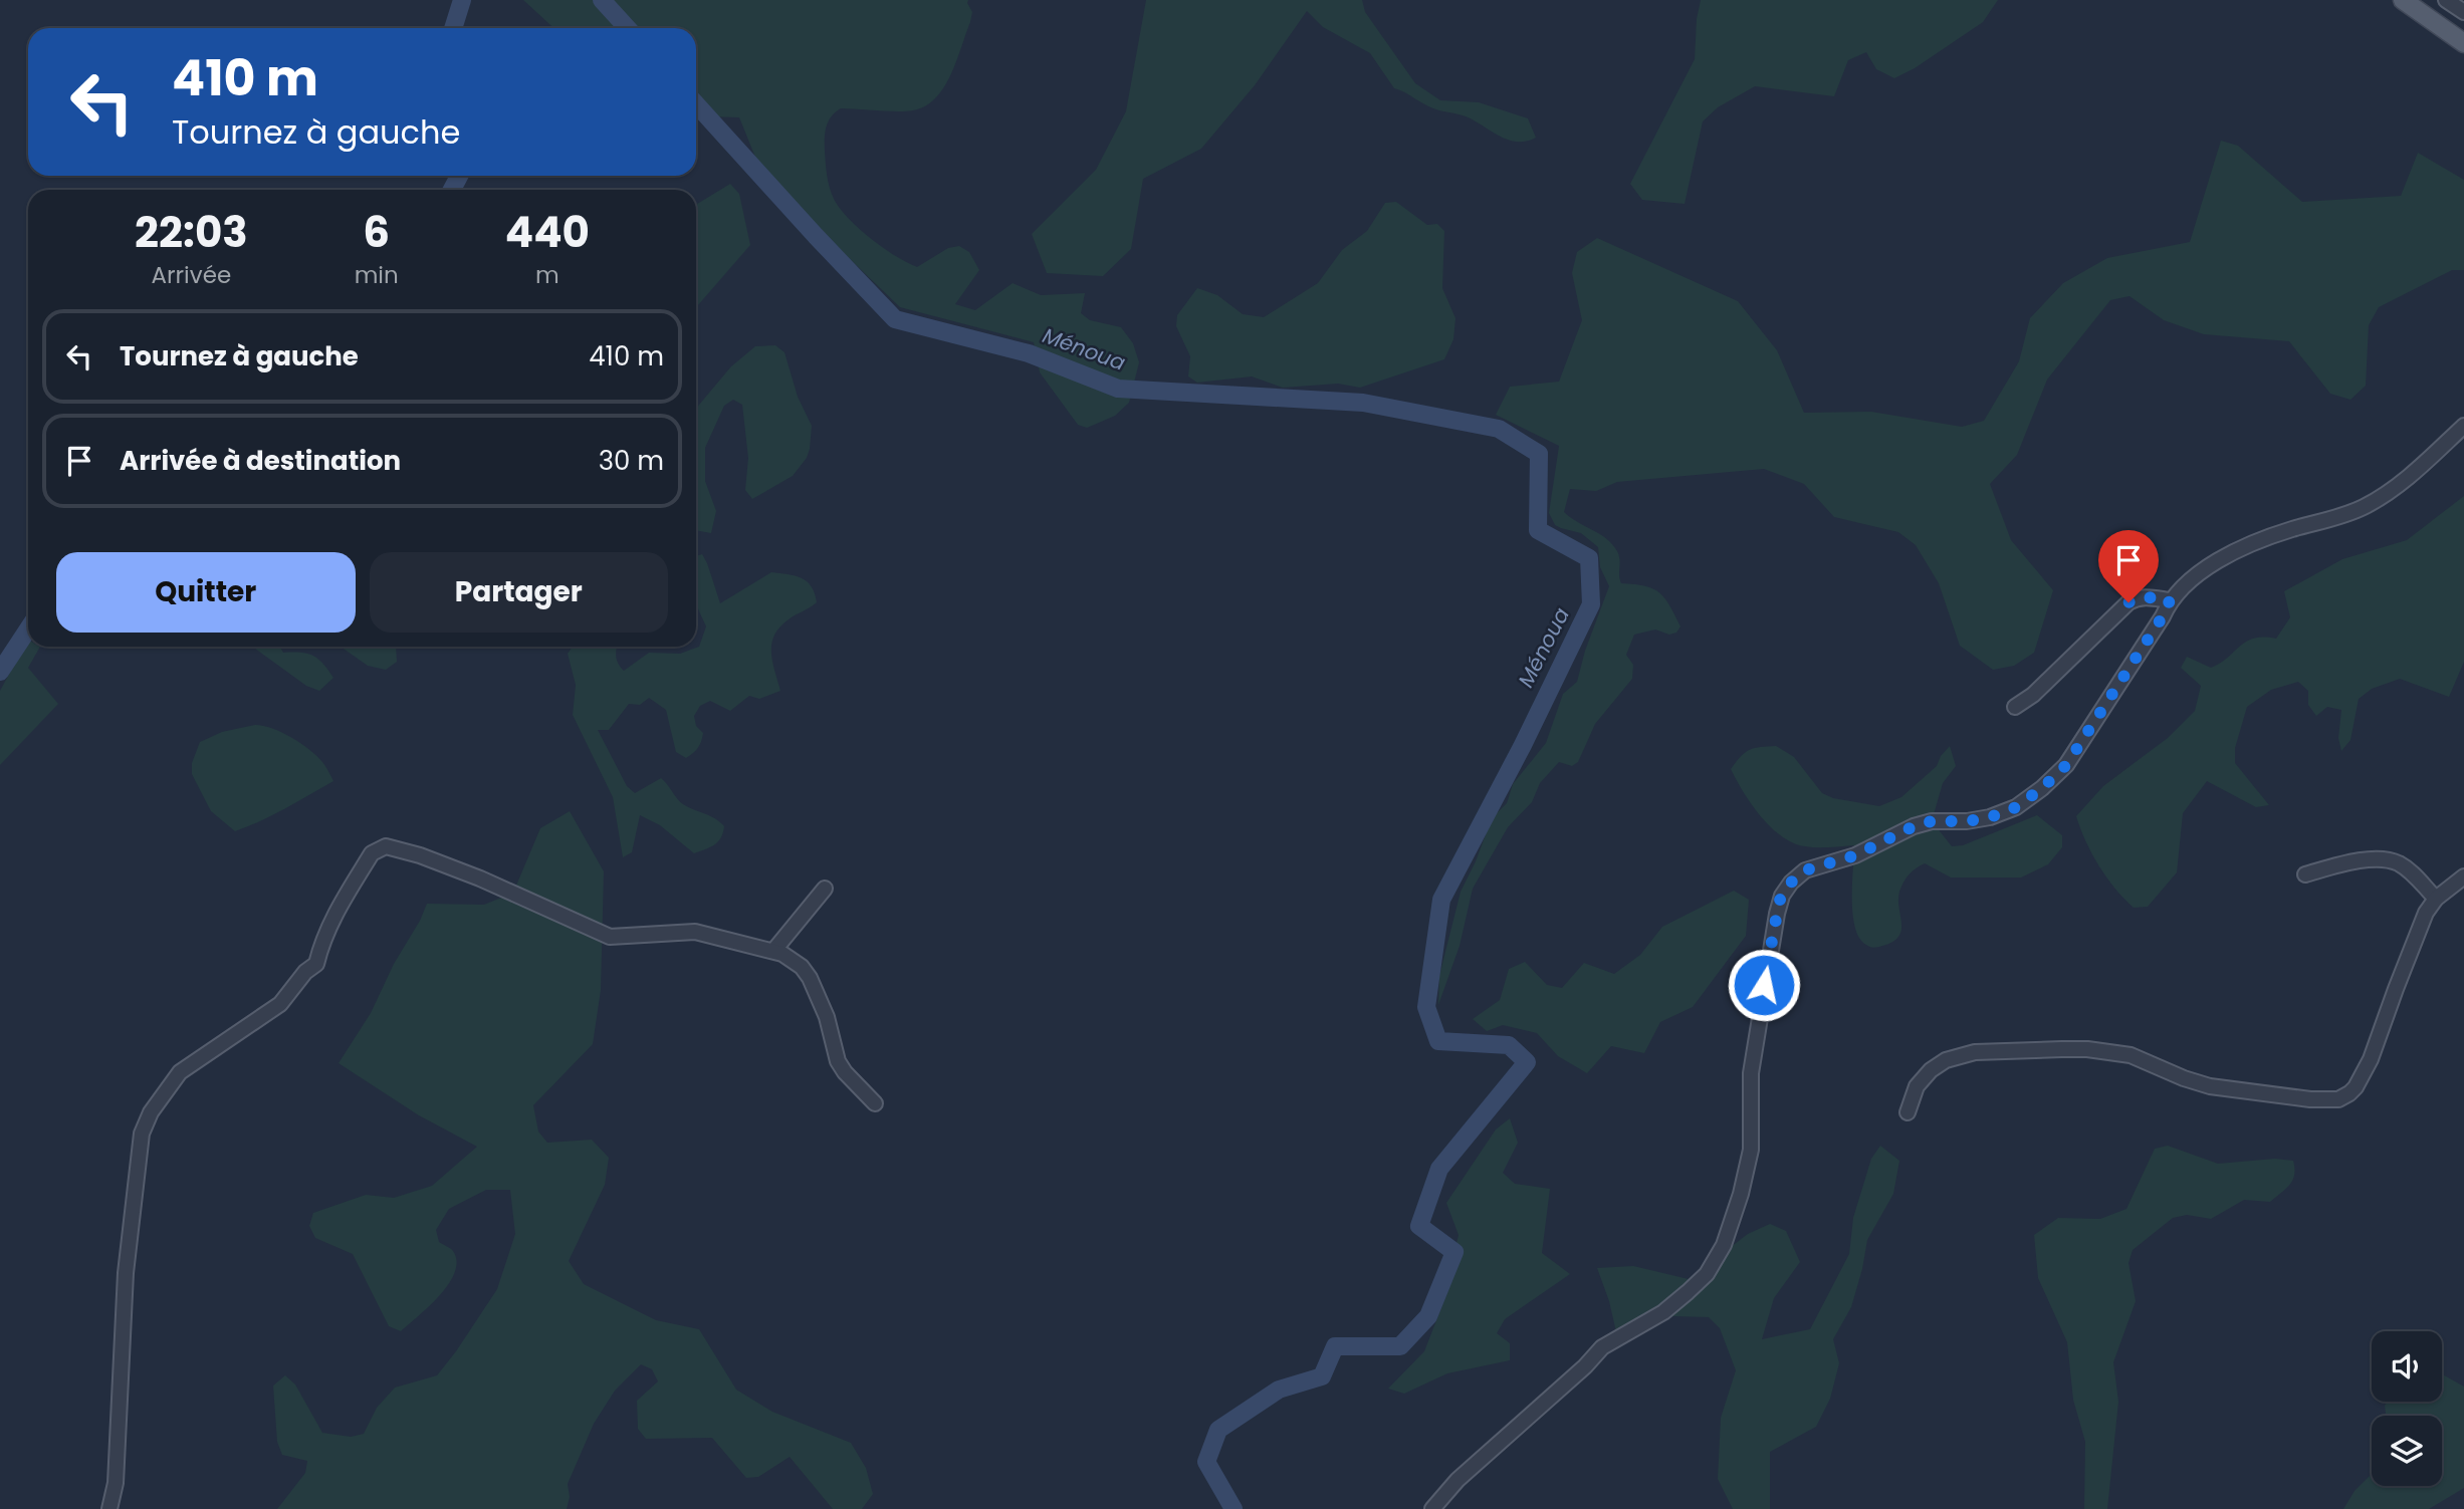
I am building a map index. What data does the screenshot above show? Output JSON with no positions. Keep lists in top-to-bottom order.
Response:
{
  "water": ["Ménoua"],
  "page": {
    "turn": ["410 m", "Tournez à gauche"],
    "eta": [
      "22:03",
      "Arrivée",
      "6",
      "min",
      "440",
      "m"
    ],
    "list": [
      {
        "name": "Tournez à gauche",
        "value": "410 m"
      },
      {
        "name": "Arrivée à destination",
        "value": "30 m"
      }
    ],
    "buttons": ["Quitter", "Partager"]
  }
}
